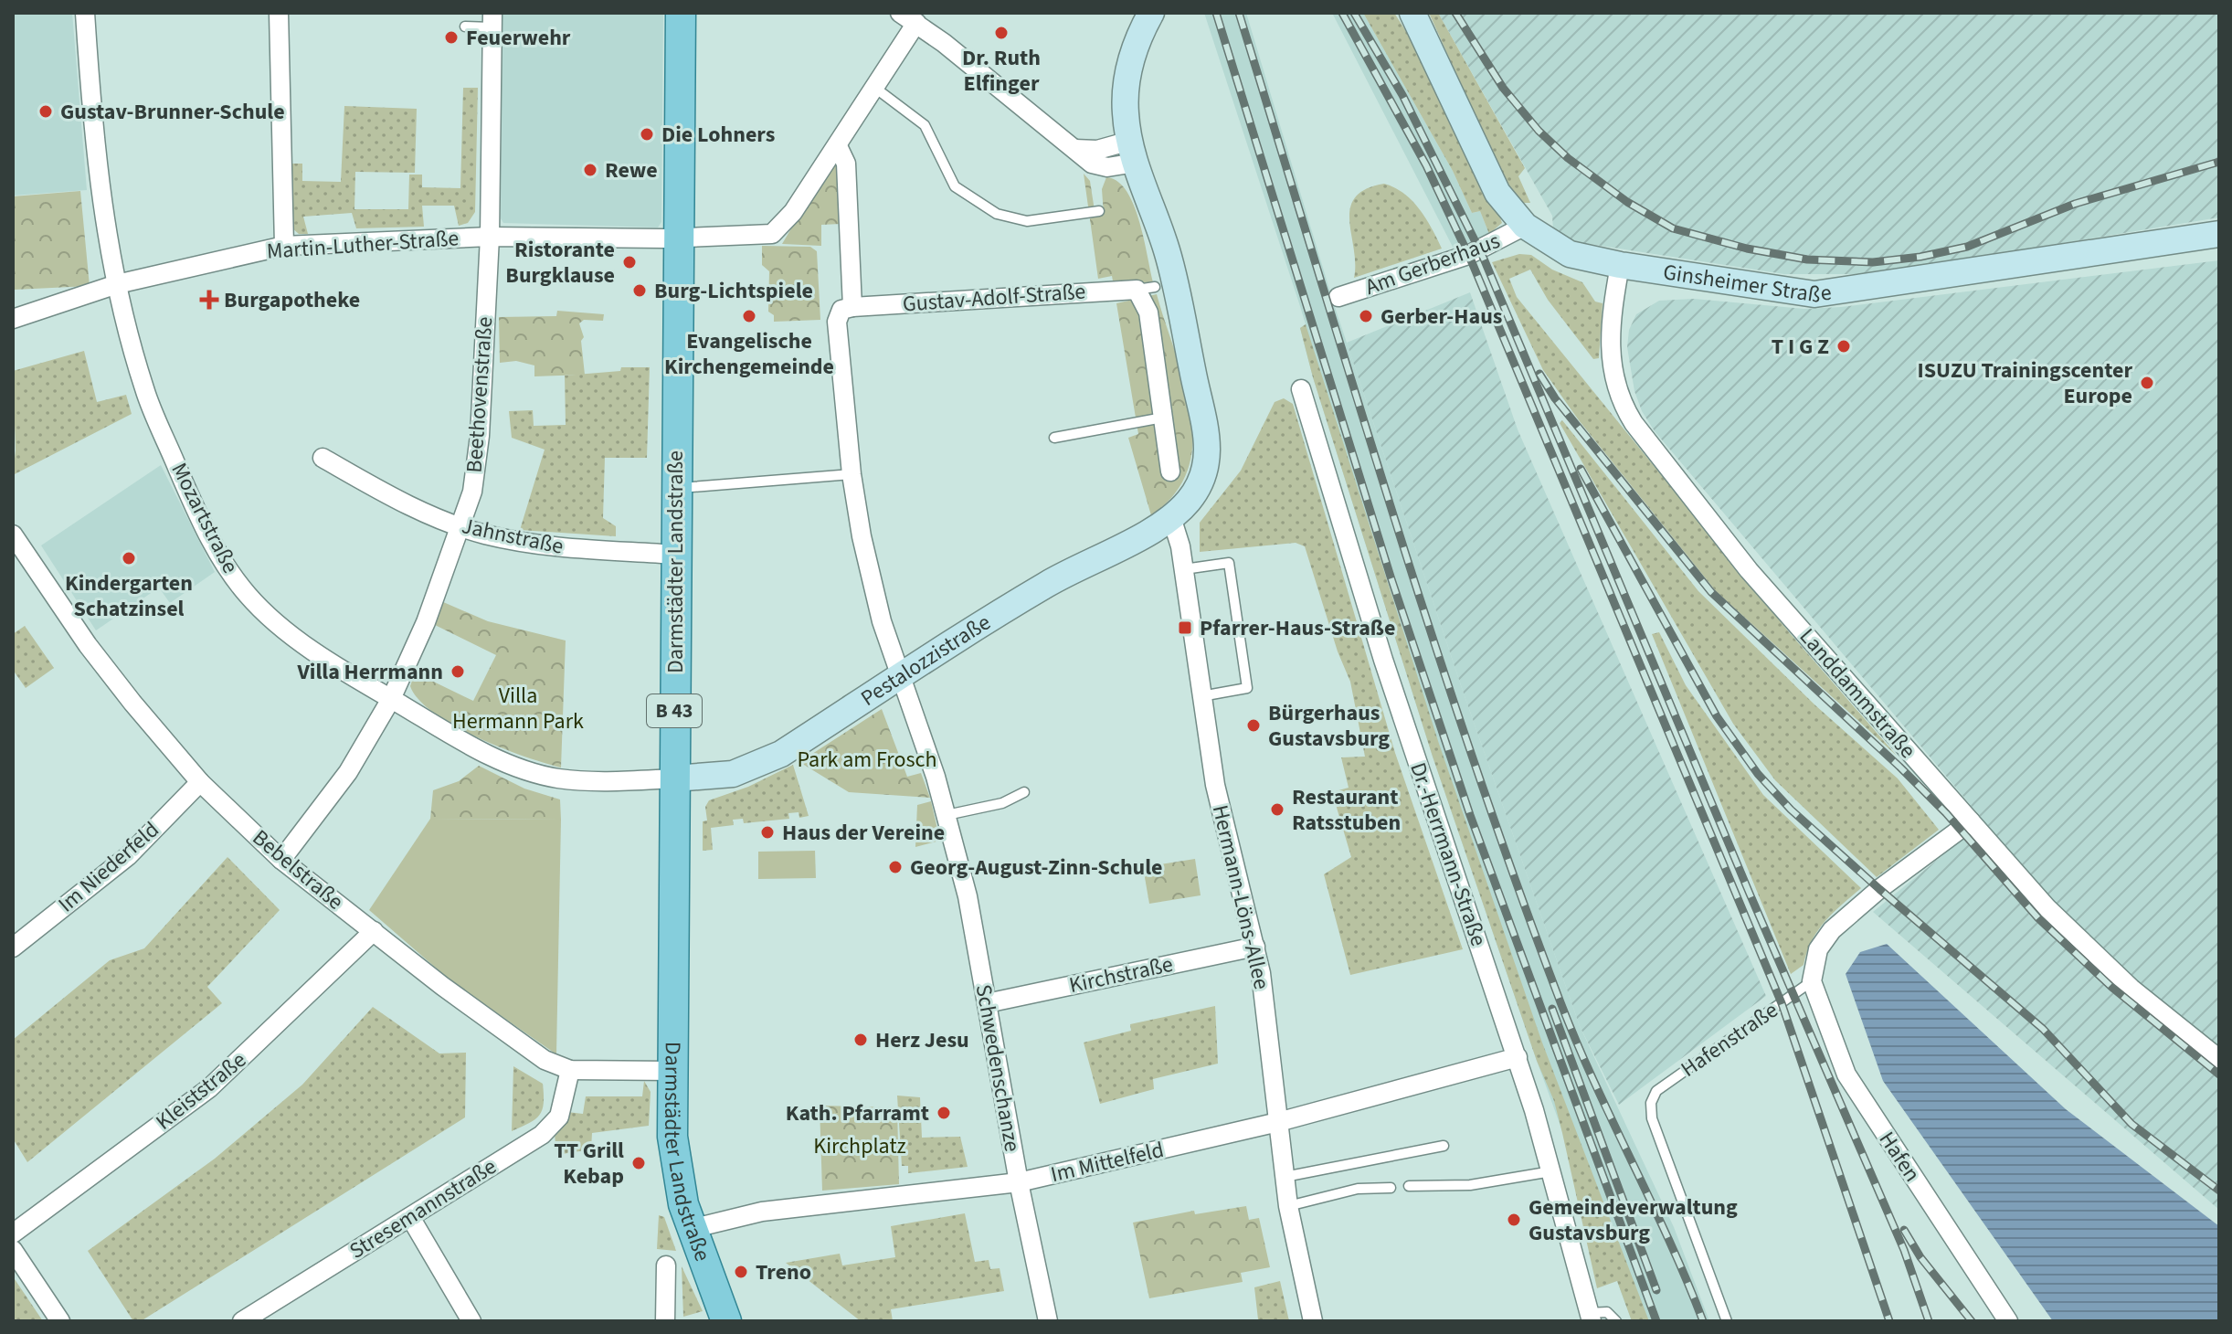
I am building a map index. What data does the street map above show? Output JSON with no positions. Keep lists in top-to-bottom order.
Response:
{
  "streets": {
    "main road": [
      "Ginsheimer Straße",
      "Darmstädter Landstraße",
      "Pestalozzistraße",
      "B 43"
    ],
    "street": [
      "Martin-Luther-Straße",
      "Am Gerberhaus",
      "Gustav-Adolf-Straße",
      "Beethovenstraße",
      "Mozartstraße",
      "Jahnstraße",
      "Landdammstraße",
      "Dr.-Herrmann-Straße",
      "Im Niederfeld",
      "Bebelstraße",
      "Hermann-Löns-Allee",
      "Kirchstraße",
      "Schwedenschanze",
      "Kleiststraße",
      "Hafen",
      "Im Mittelfeld",
      "Stresemannstraße"
    ],
    "lane": ["Hafenstraße"]
  },
  "crossings": [
    ["Martin-Luther-Straße", "Beethovenstraße"],
    ["Martin-Luther-Straße", "Mozartstraße"],
    ["Martin-Luther-Straße", "Darmstädter Landstraße"],
    ["Am Gerberhaus", "Ginsheimer Straße"],
    ["Ginsheimer Straße", "Landdammstraße"],
    ["Gustav-Adolf-Straße", "Schwedenschanze"],
    ["Beethovenstraße", "Mozartstraße"],
    ["Beethovenstraße", "Jahnstraße"],
    ["Beethovenstraße", "Bebelstraße"],
    ["Mozartstraße", "Darmstädter Landstraße"],
    ["Mozartstraße", "Pestalozzistraße"],
    ["Jahnstraße", "Darmstädter Landstraße"],
    ["Darmstädter Landstraße", "Pestalozzistraße"],
    ["Darmstädter Landstraße", "Bebelstraße"],
    ["Darmstädter Landstraße", "Im Mittelfeld"],
    ["Pestalozzistraße", "Hermann-Löns-Allee"],
    ["Pestalozzistraße", "Schwedenschanze"],
    ["Dr.-Herrmann-Straße", "Im Mittelfeld"],
    ["Im Niederfeld", "Bebelstraße"],
    ["Bebelstraße", "Kleiststraße"],
    ["Bebelstraße", "Stresemannstraße"],
    ["Hermann-Löns-Allee", "Kirchstraße"],
    ["Hermann-Löns-Allee", "Im Mittelfeld"],
    ["Kirchstraße", "Schwedenschanze"],
    ["Hafenstraße", "Hafen"],
    ["Schwedenschanze", "Im Mittelfeld"]
  ],
  "parks": ["Villa Hermann Park", "Park am Frosch", "Kirchplatz"],
  "places": {
    "other": [
      "Dr. Ruth Elfinger",
      "Feuerwehr",
      "Gustav-Brunner-Schule",
      "Die Lohners",
      "Rewe",
      "Ristorante Burgklause",
      "Burg-Lichtspiele",
      "Evangelische Kirchengemeinde",
      "Gerber-Haus",
      "T I G Z",
      "ISUZU Trainingscenter Europe",
      "Kindergarten Schatzinsel",
      "Villa Herrmann",
      "Bürgerhaus Gustavsburg",
      "Restaurant Ratsstuben",
      "Haus der Vereine",
      "Georg-August-Zinn-Schule",
      "Herz Jesu",
      "Kath. Pfarramt",
      "TT Grill Kebap",
      "Gemeindeverwaltung Gustavsburg",
      "Treno"
    ],
    "health": ["Burgapotheke"],
    "transit": ["Pfarrer-Haus-Straße"]
  }
}
